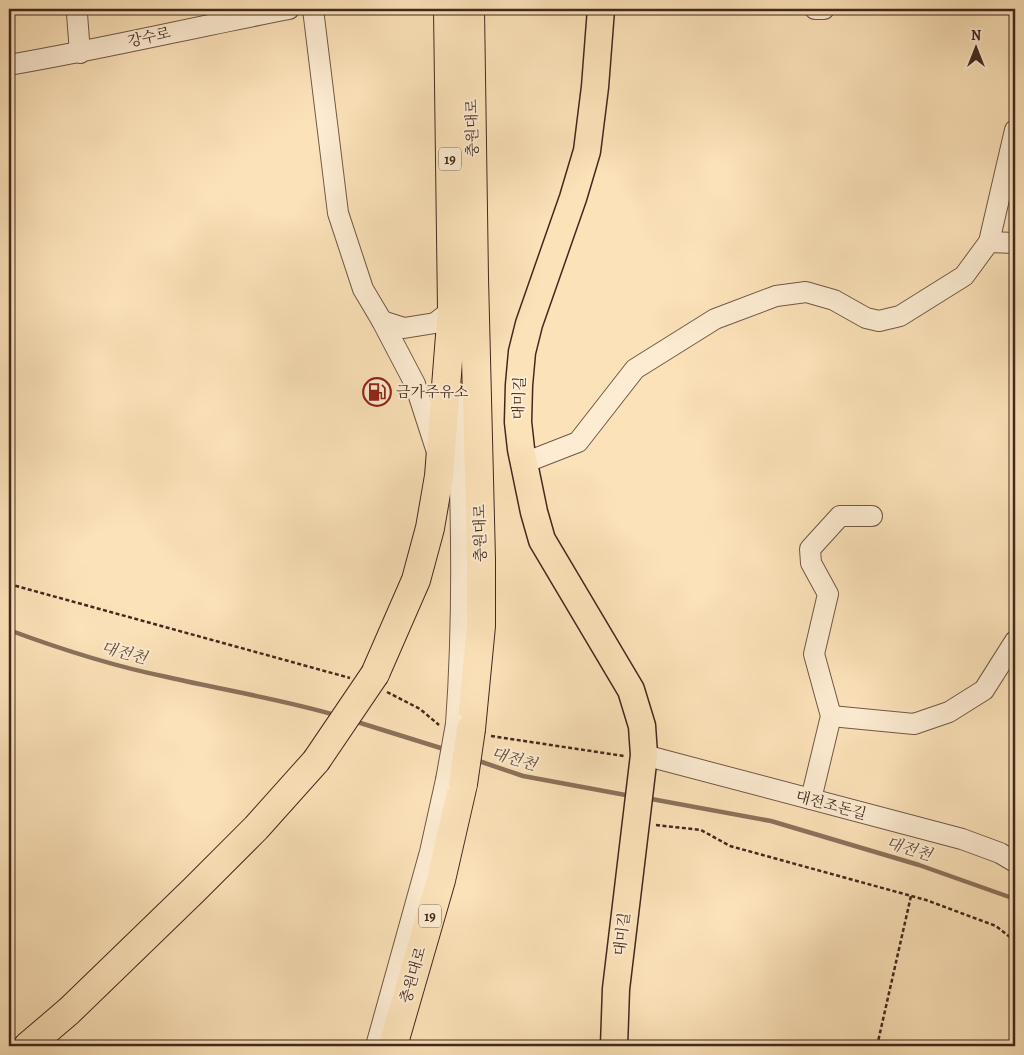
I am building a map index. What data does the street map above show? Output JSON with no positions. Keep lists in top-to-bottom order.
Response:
{
  "streets": {
    "highway": ["충원대로", "19"],
    "main road": ["대미길"],
    "street": ["강수로", "대전조돈길"]
  },
  "crossings": [
    ["대미길", "대전조돈길"]
  ],
  "water": ["대전천"],
  "places": {
    "fuel station": ["금가주유소"]
  },
  "north": "top"
}
